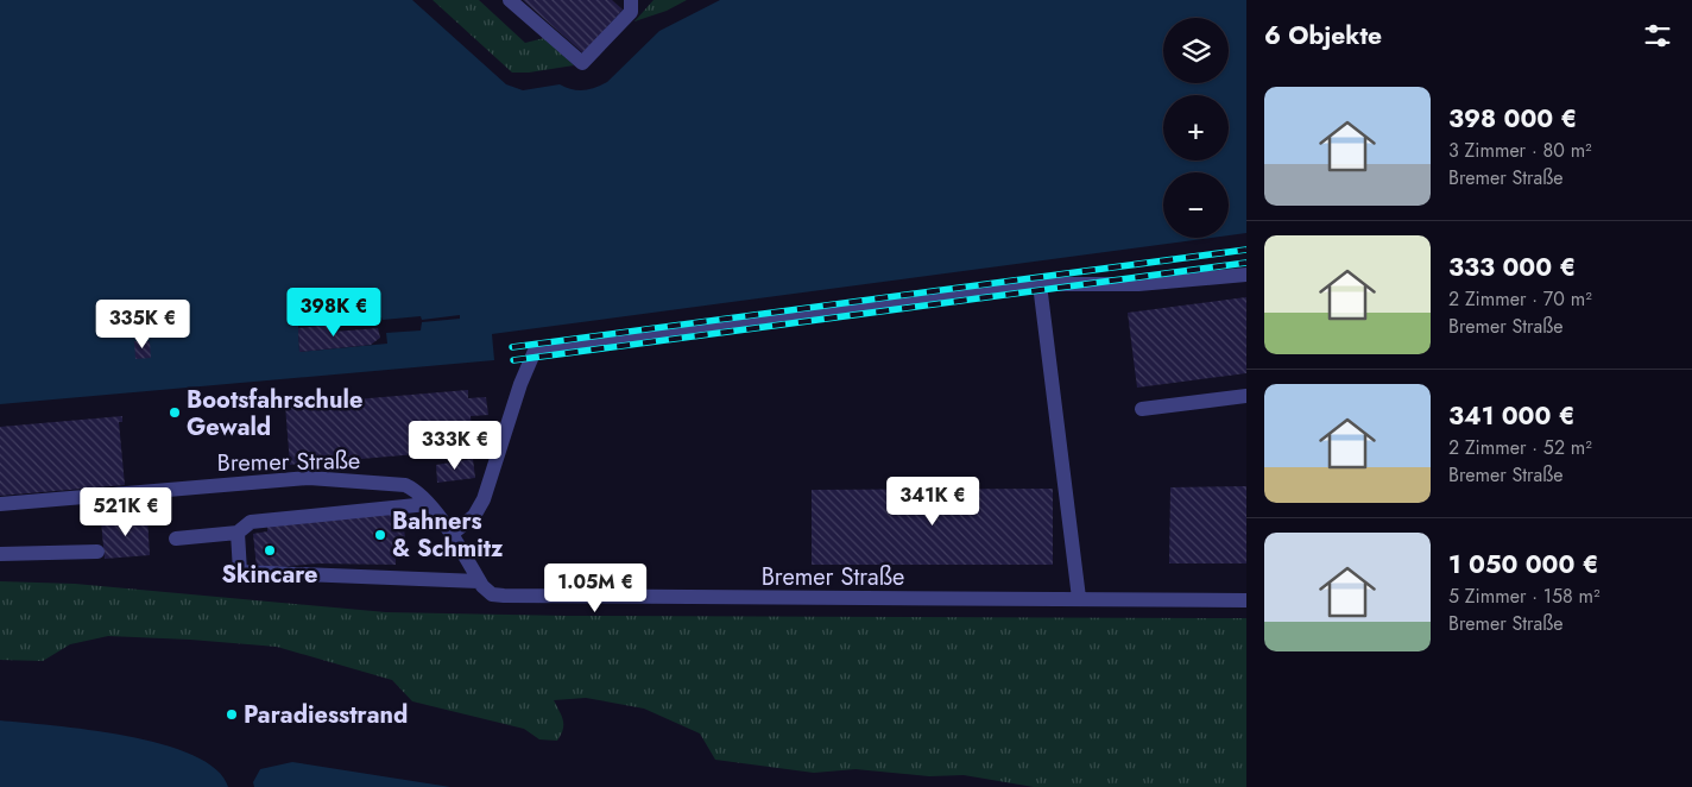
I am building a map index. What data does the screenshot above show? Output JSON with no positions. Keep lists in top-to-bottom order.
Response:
{
  "streets": {
    "street": ["Bremer Straße"]
  },
  "places": [
    "Bootsfahrschule Gewald",
    "Bahners & Schmitz",
    "Skincare",
    "Paradiesstrand"
  ],
  "page": {
    "heading": "6 Objekte",
    "map_buttons": ["+", "−"],
    "list": [
      {
        "name": "398 000 €",
        "note": "3 Zimmer · 80 m² · Bremer Straße"
      },
      {
        "name": "333 000 €",
        "note": "2 Zimmer · 70 m² · Bremer Straße"
      },
      {
        "name": "341 000 €",
        "note": "2 Zimmer · 52 m² · Bremer Straße"
      },
      {
        "name": "1 050 000 €",
        "note": "5 Zimmer · 158 m² · Bremer Straße"
      }
    ],
    "price": [
      "398K €",
      "335K €",
      "333K €",
      "341K €",
      "521K €",
      "1.05M €"
    ]
  }
}
